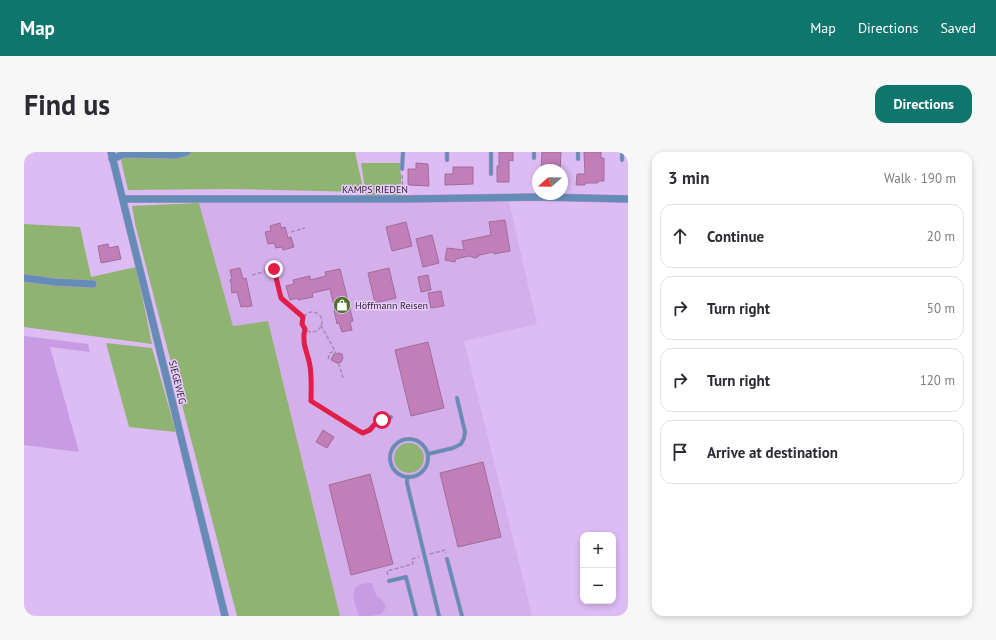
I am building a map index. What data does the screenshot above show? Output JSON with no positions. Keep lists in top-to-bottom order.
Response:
{
  "streets": {
    "street": ["KAMPS RIEDEN", "SIEGEWEG"]
  },
  "crossings": [
    ["KAMPS RIEDEN", "SIEGEWEG"]
  ],
  "places": {
    "shop": ["Höffmann Reisen"]
  },
  "north": "left",
  "page": {
    "header": "Map",
    "nav": ["Map", "Directions", "Saved"],
    "buttons": "Directions",
    "title": "Find us",
    "heading": ["3 min", "Walk · 190 m"],
    "list": [
      ["Continue", "20 m"],
      ["Turn right", "50 m"],
      ["Turn right", "120 m"],
      "Arrive at destination"
    ],
    "map_buttons": ["+", "−"]
  }
}
